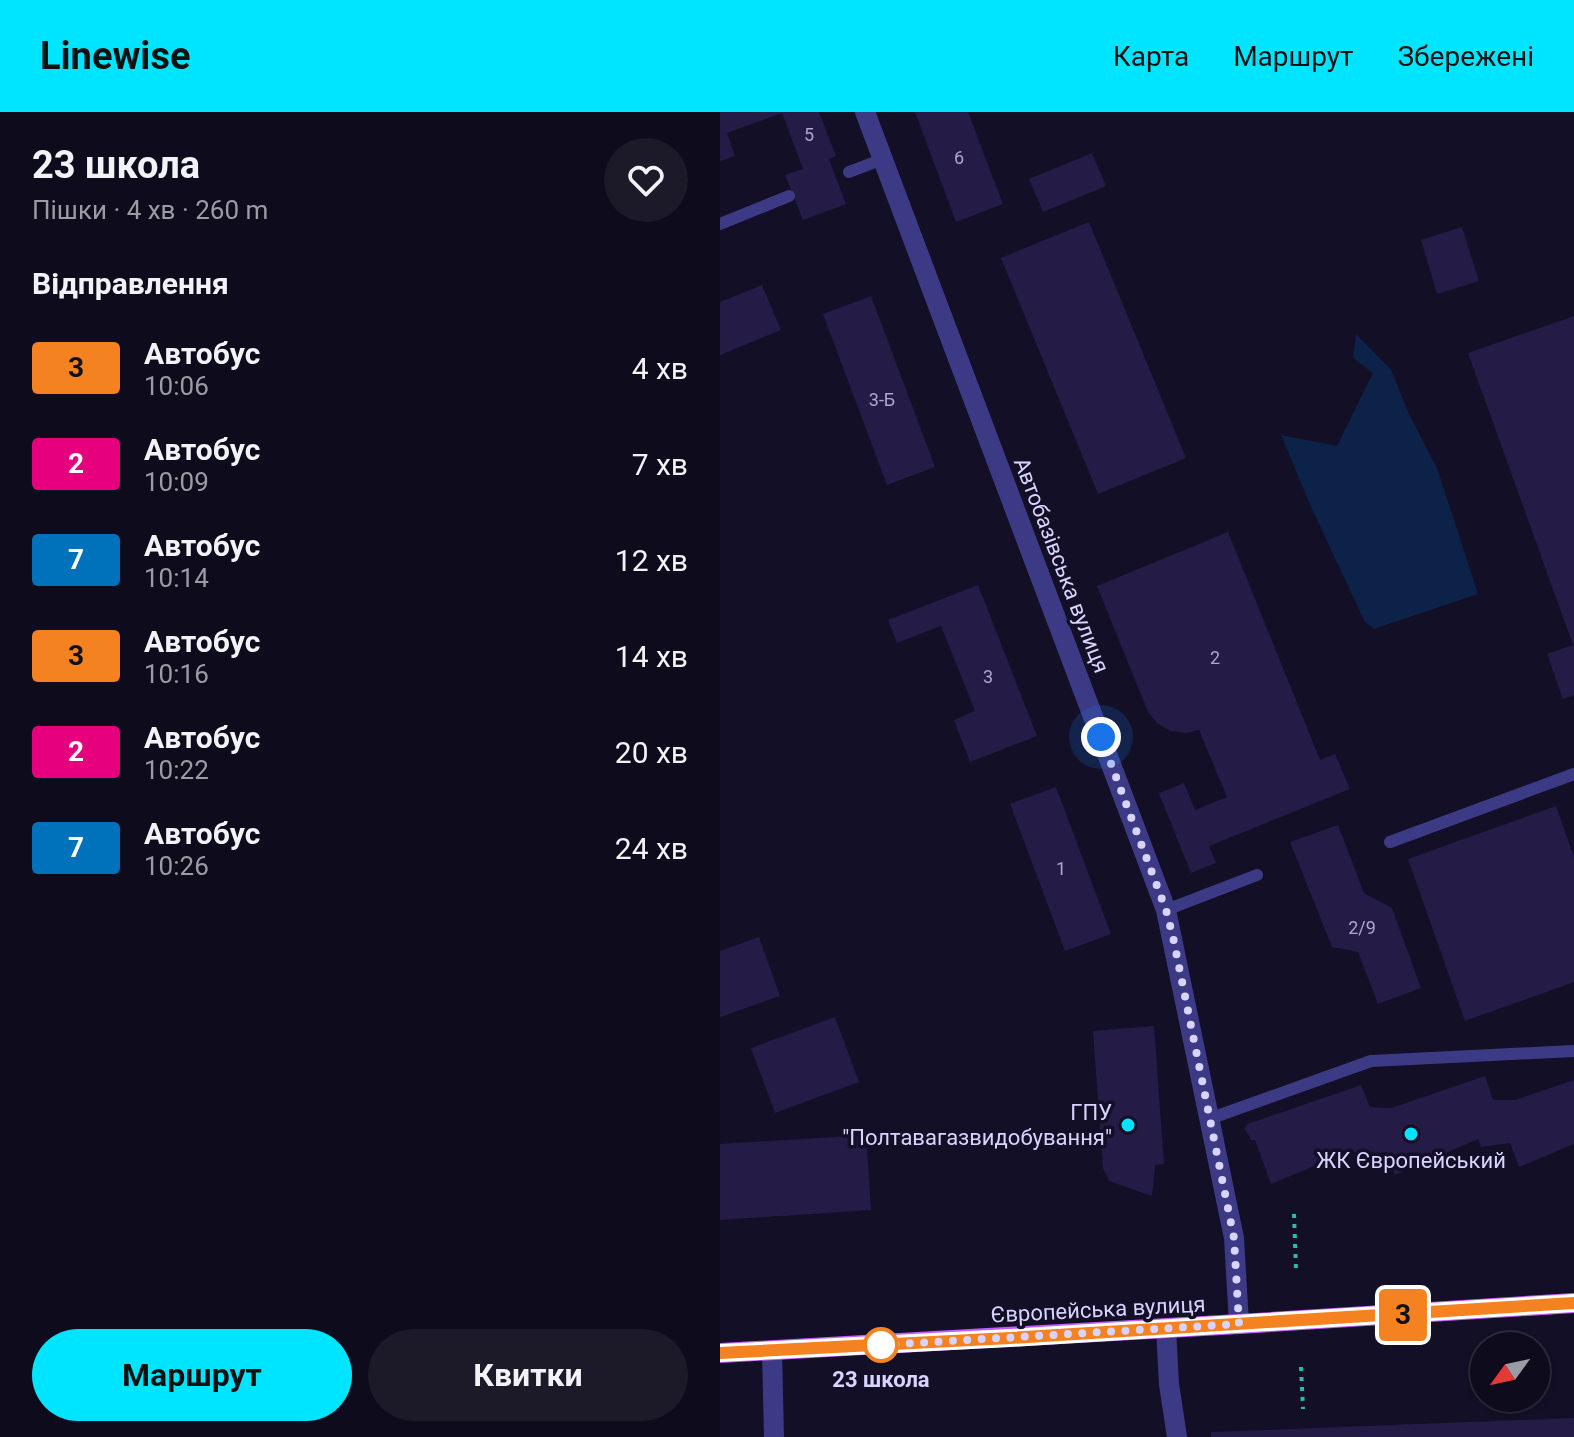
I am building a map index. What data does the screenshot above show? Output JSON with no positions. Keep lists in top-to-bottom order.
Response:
{
  "streets": {
    "main road": ["Європейська вулиця"],
    "street": ["Автобазівська вулиця"]
  },
  "crossings": [
    ["Автобазівська вулиця", "Європейська вулиця"]
  ],
  "places": ["ГПУ \"Полтавагазвидобування\"", "ЖК Європейський", "23 школа"],
  "lines": ["bus line 3"],
  "house_numbers": [
    "5",
    "6",
    "3-Б",
    "2",
    "3",
    "1",
    "2/9"
  ],
  "north": "bottom left",
  "page": {
    "header": "Linewise",
    "nav": ["Карта", "Маршрут", "Збережені"],
    "heading": [
      ["23 школа", "Пішки · 4 хв · 260 m"],
      "Відправлення"
    ],
    "on_map": "3",
    "list": [
      {
        "mark": "3",
        "name": "Автобус",
        "note": "10:06",
        "value": "4 хв"
      },
      {
        "mark": "2",
        "name": "Автобус",
        "note": "10:09",
        "value": "7 хв"
      },
      {
        "mark": "7",
        "name": "Автобус",
        "note": "10:14",
        "value": "12 хв"
      },
      {
        "mark": "3",
        "name": "Автобус",
        "note": "10:16",
        "value": "14 хв"
      },
      {
        "mark": "2",
        "name": "Автобус",
        "note": "10:22",
        "value": "20 хв"
      },
      {
        "mark": "7",
        "name": "Автобус",
        "note": "10:26",
        "value": "24 хв"
      }
    ],
    "buttons": ["Маршрут", "Квитки"]
  }
}
